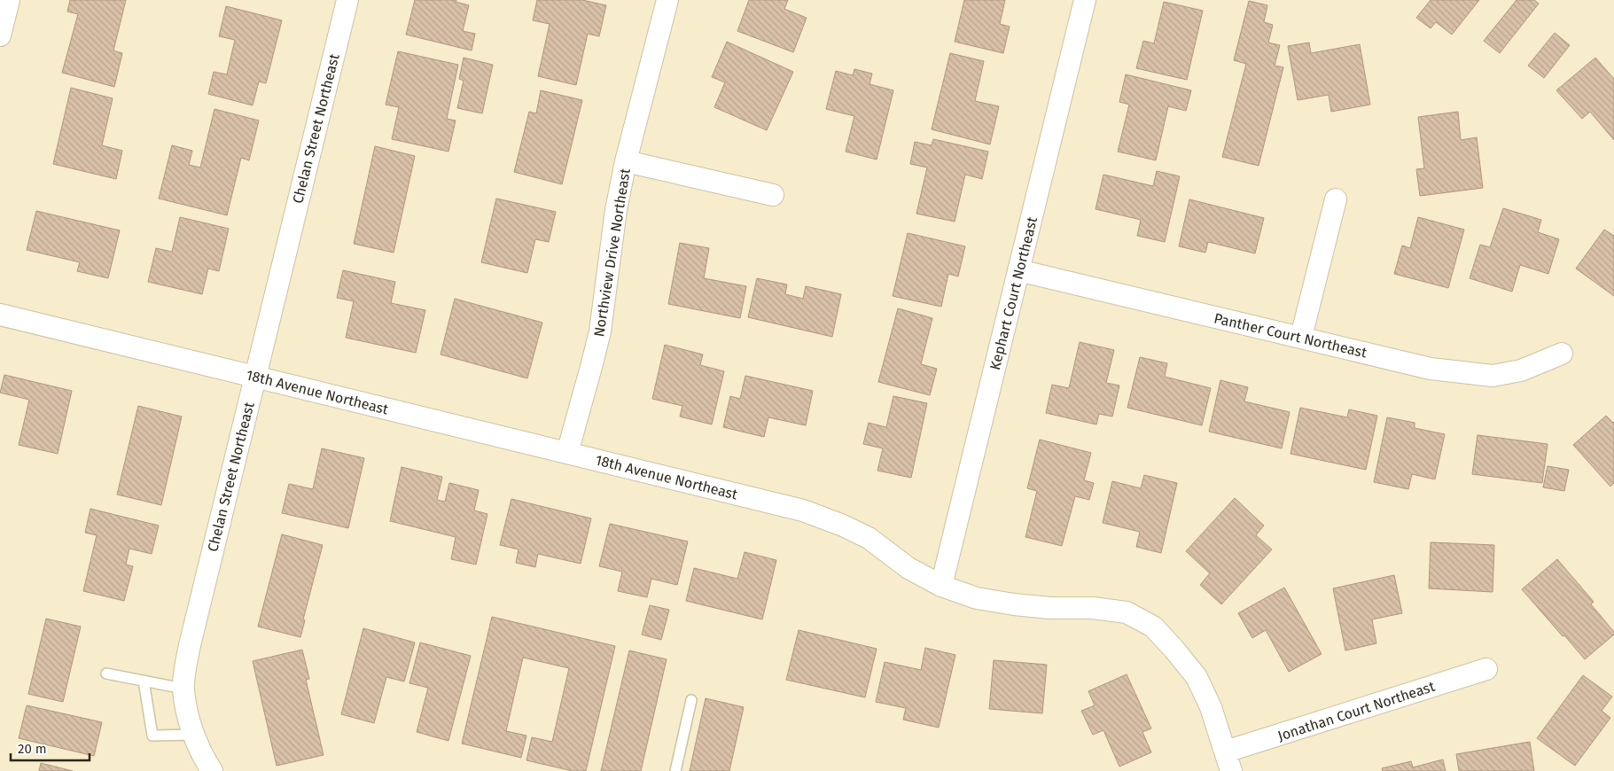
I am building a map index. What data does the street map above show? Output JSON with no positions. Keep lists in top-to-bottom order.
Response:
{
  "streets": {
    "street": [
      "Chelan Street Northeast",
      "Northview Drive Northeast",
      "Kephart Court Northeast",
      "Panther Court Northeast",
      "18th Avenue Northeast",
      "Jonathan Court Northeast"
    ]
  },
  "crossings": [
    ["Chelan Street Northeast", "18th Avenue Northeast"],
    ["Northview Drive Northeast", "18th Avenue Northeast"],
    ["Kephart Court Northeast", "Panther Court Northeast"],
    ["Kephart Court Northeast", "18th Avenue Northeast"],
    ["18th Avenue Northeast", "Jonathan Court Northeast"]
  ],
  "scale_bar": "20 m"
}
